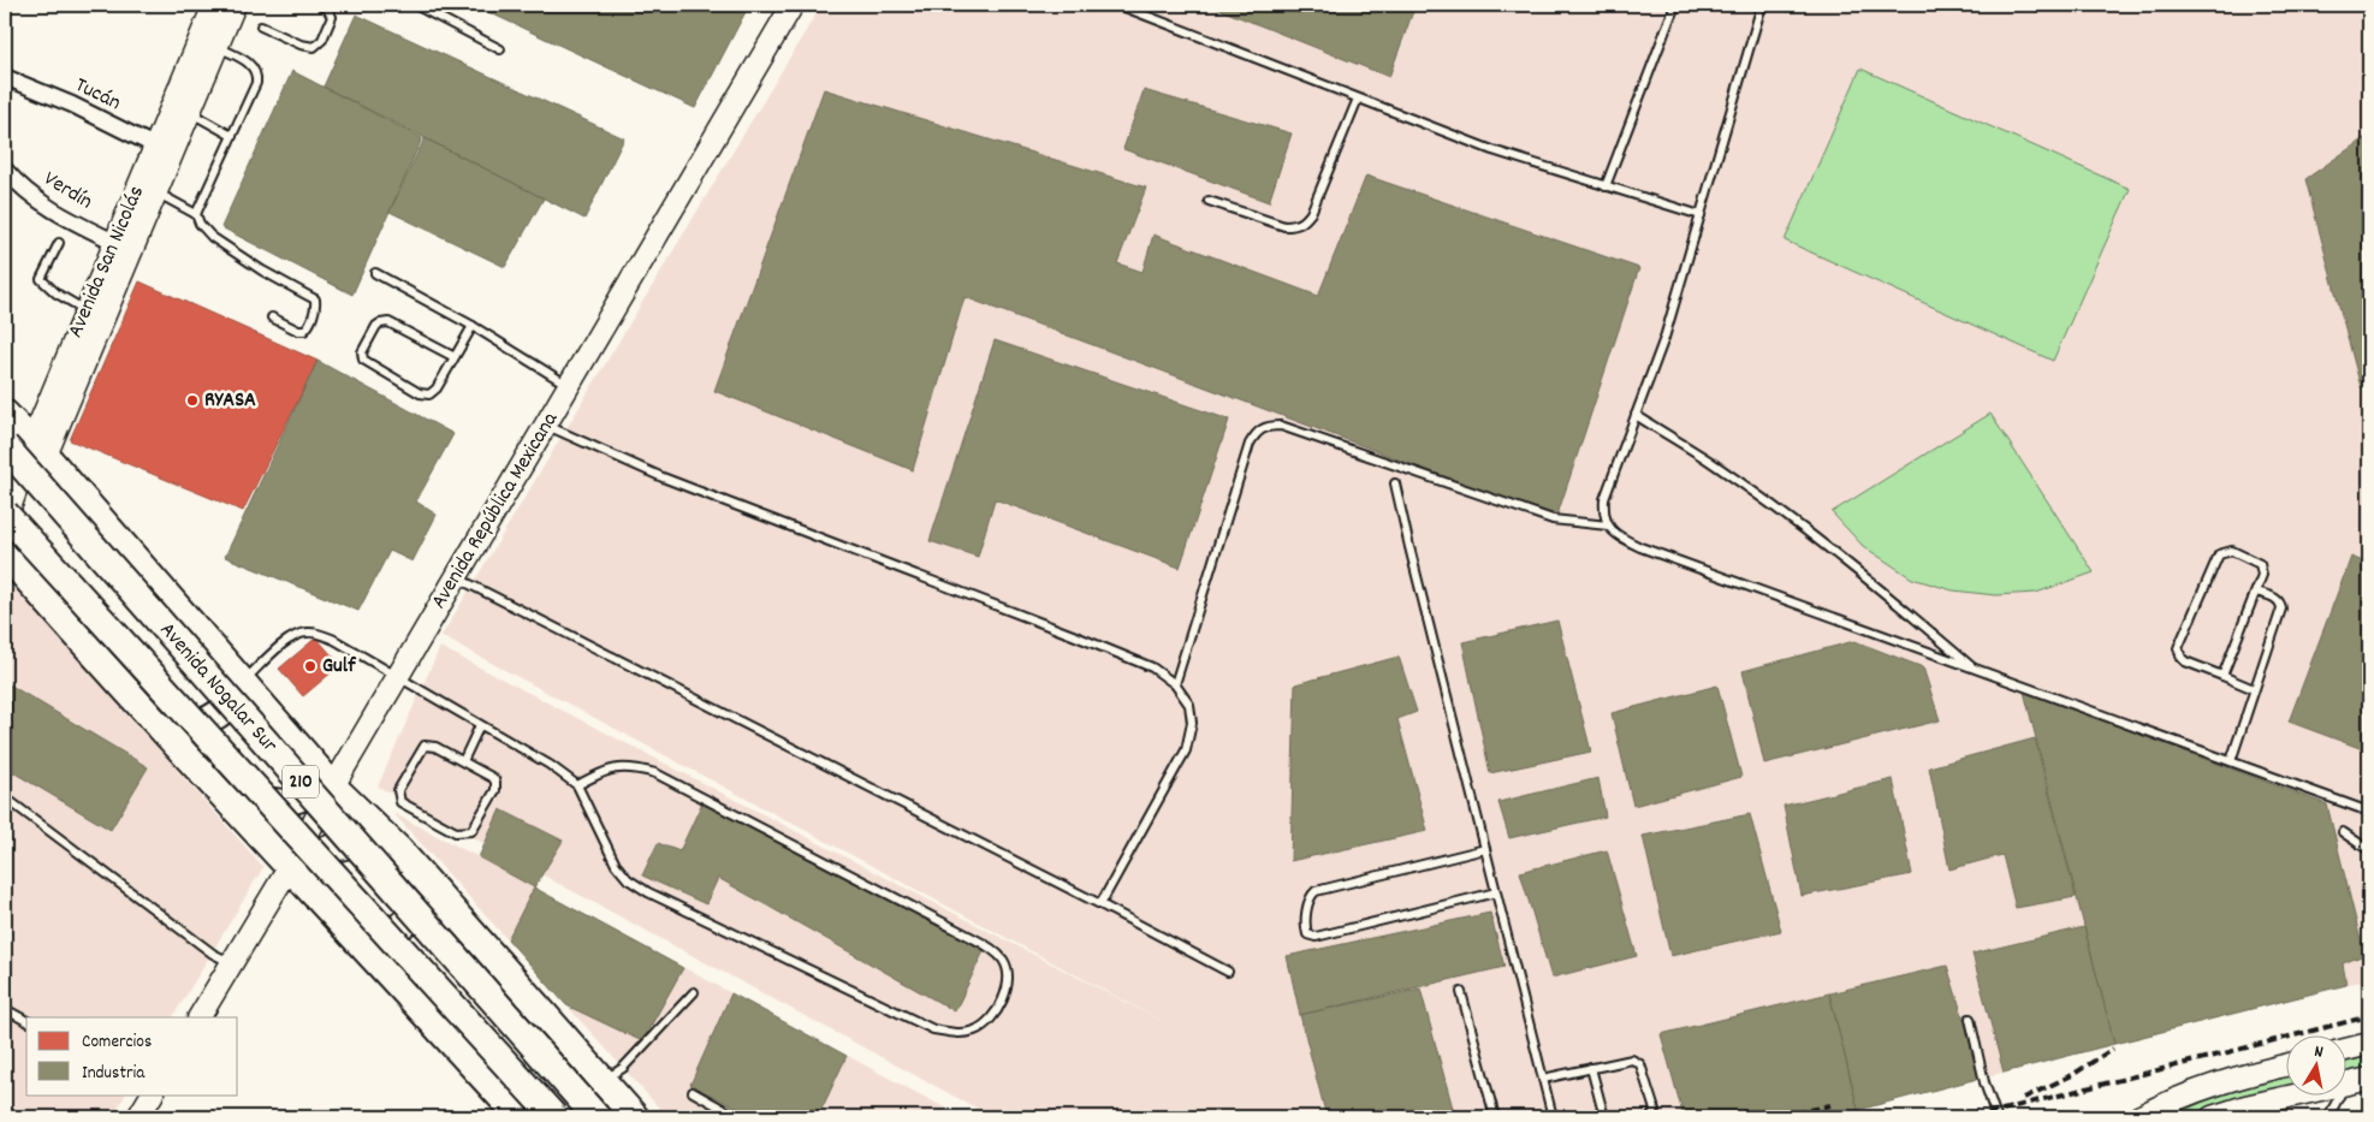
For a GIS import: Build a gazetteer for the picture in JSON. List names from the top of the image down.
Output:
{
  "streets": {
    "highway": ["Avenida Nogalar Sur", "210"],
    "street": [
      "Tucán",
      "Verdín",
      "Avenida San Nicolás",
      "Avenida República Mexicana"
    ]
  },
  "crossings": [
    ["Tucán", "Avenida San Nicolás"],
    ["Verdín", "Avenida San Nicolás"],
    ["Avenida San Nicolás", "Avenida Nogalar Sur"]
  ],
  "places": ["RYASA", "Gulf"],
  "legend": ["Comercios", "Industria"],
  "north": "top"
}
